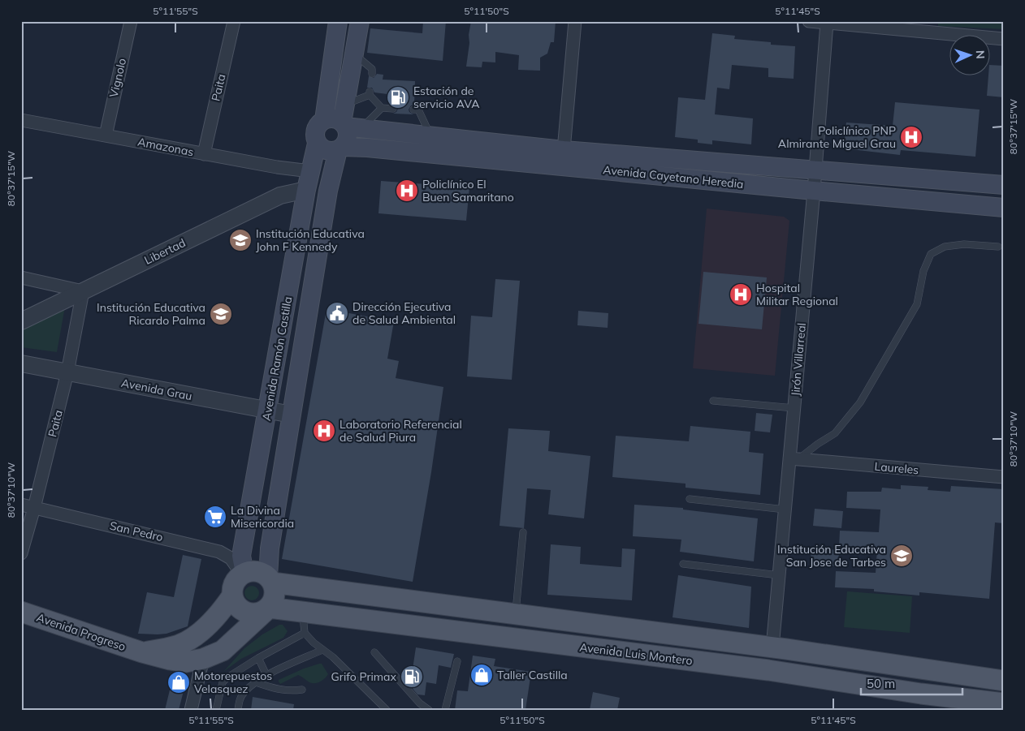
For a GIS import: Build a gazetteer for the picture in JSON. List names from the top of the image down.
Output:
{
  "streets": {
    "main road": [
      "Avenida Cayetano Heredia",
      "Avenida Ramón Castilla",
      "Avenida Progreso",
      "Avenida Luis Montero"
    ],
    "street": [
      "Vignolo",
      "Paita",
      "Amazonas",
      "Libertad",
      "Jirón Villarreal",
      "Avenida Grau",
      "Laureles",
      "San Pedro"
    ]
  },
  "crossings": [
    ["Vignolo", "Amazonas"],
    ["Paita", "Amazonas"],
    ["Paita", "Libertad"],
    ["Paita", "Avenida Grau"],
    ["Paita", "San Pedro"],
    ["Amazonas", "Avenida Ramón Castilla"],
    ["Avenida Cayetano Heredia", "Avenida Ramón Castilla"],
    ["Avenida Cayetano Heredia", "Jirón Villarreal"],
    ["Libertad", "Avenida Ramón Castilla"],
    ["Avenida Ramón Castilla", "Avenida Grau"],
    ["Avenida Ramón Castilla", "San Pedro"],
    ["Avenida Ramón Castilla", "Avenida Progreso"],
    ["Avenida Ramón Castilla", "Avenida Luis Montero"],
    ["Jirón Villarreal", "Laureles"],
    ["Jirón Villarreal", "Avenida Luis Montero"],
    ["San Pedro", "Avenida Progreso"],
    ["San Pedro", "Avenida Luis Montero"],
    ["Avenida Progreso", "Avenida Luis Montero"]
  ],
  "places": {
    "fuel station": ["Estación de servicio AVA", "Grifo Primax"],
    "hospital": [
      "Policlínico PNP Almirante Miguel Grau",
      "Policlínico El Buen Samaritano",
      "Hospital Militar Regional",
      "Laboratorio Referencial de Salud Piura"
    ],
    "school or university": ["Institución Educativa John F Kennedy", "Institución Educativa Ricardo Palma", "Institución Educativa San Jose de Tarbes"],
    "public building": ["Dirección Ejecutiva de Salud Ambiental"],
    "supermarket": ["La Divina Misericordia"],
    "shop": ["Taller Castilla", "Motorepuestos Velasquez"]
  },
  "scale_bar": "50 m",
  "north": "right",
  "coordinates": [
    "5°11'55\"S",
    "5°11'50\"S",
    "5°11'45\"S",
    "80°37'15\"W",
    "80°37'10\"W"
  ]
}
